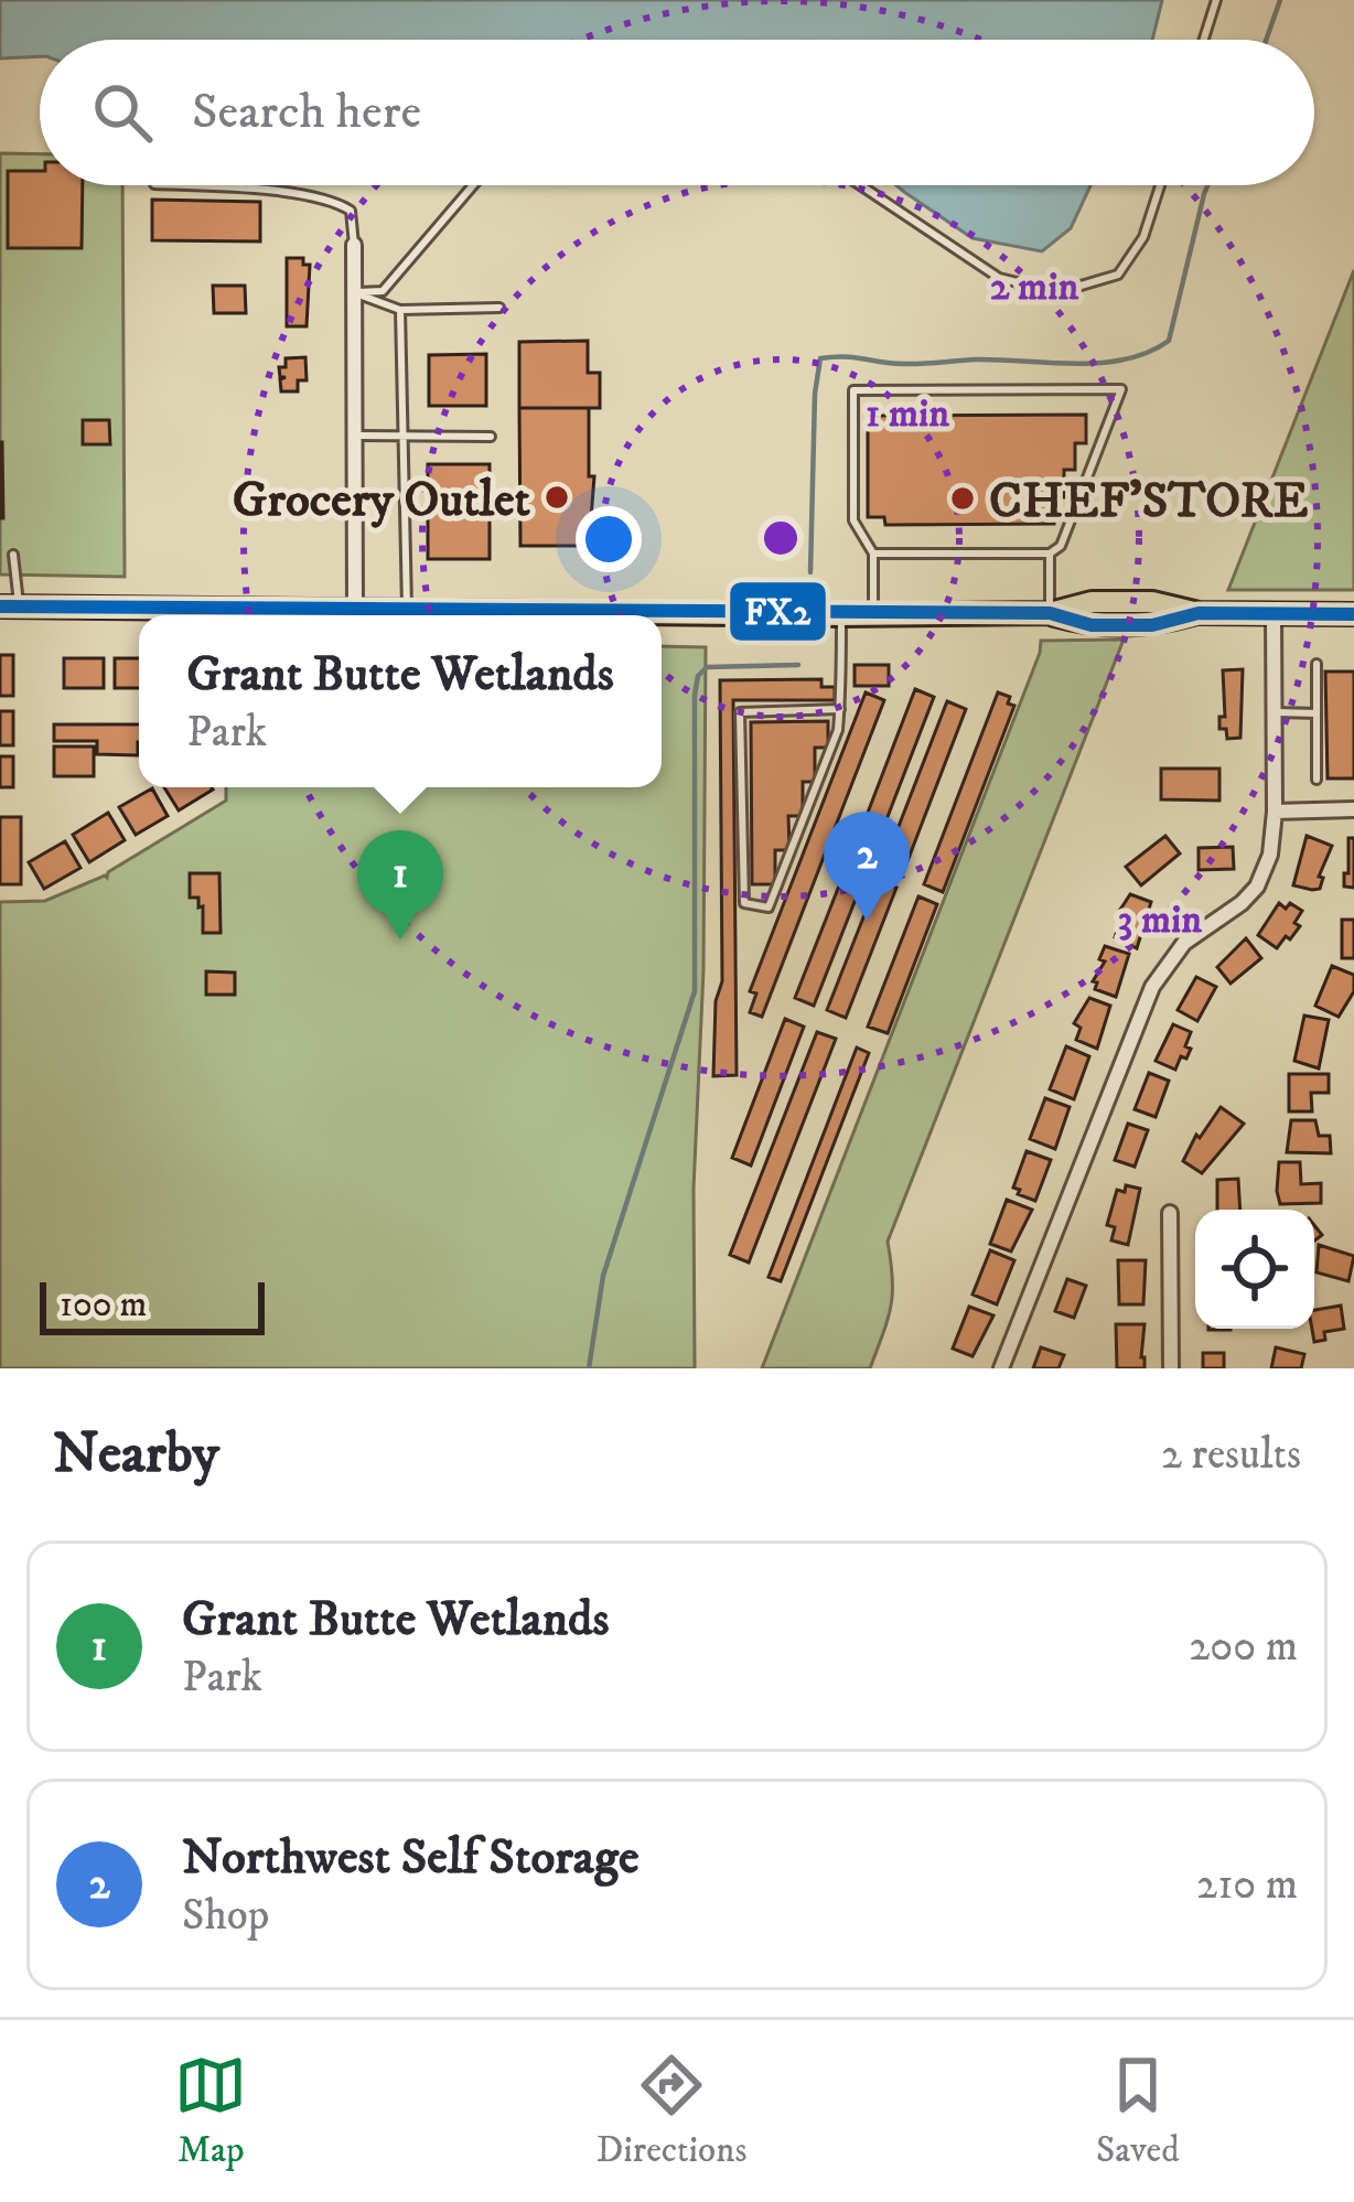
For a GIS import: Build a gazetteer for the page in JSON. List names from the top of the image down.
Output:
{
  "places": ["Grocery Outlet", "CHEF'STORE"],
  "lines": ["transit line FX2"],
  "scale_bar": "100 m",
  "page": {
    "search": "Search here",
    "popup": ["Grant Butte Wetlands", "Park"],
    "pins": ["2", "1"],
    "scale": "100 m",
    "heading": ["Nearby", "2 results"],
    "list": [
      {
        "mark": "1",
        "name": "Grant Butte Wetlands",
        "note": "Park",
        "value": "200 m"
      },
      {
        "mark": "2",
        "name": "Northwest Self Storage",
        "note": "Shop",
        "value": "210 m"
      }
    ],
    "nav": ["Map", "Directions", "Saved"]
  },
  "rings": ["2 min", "1 min", "3 min"]
}
